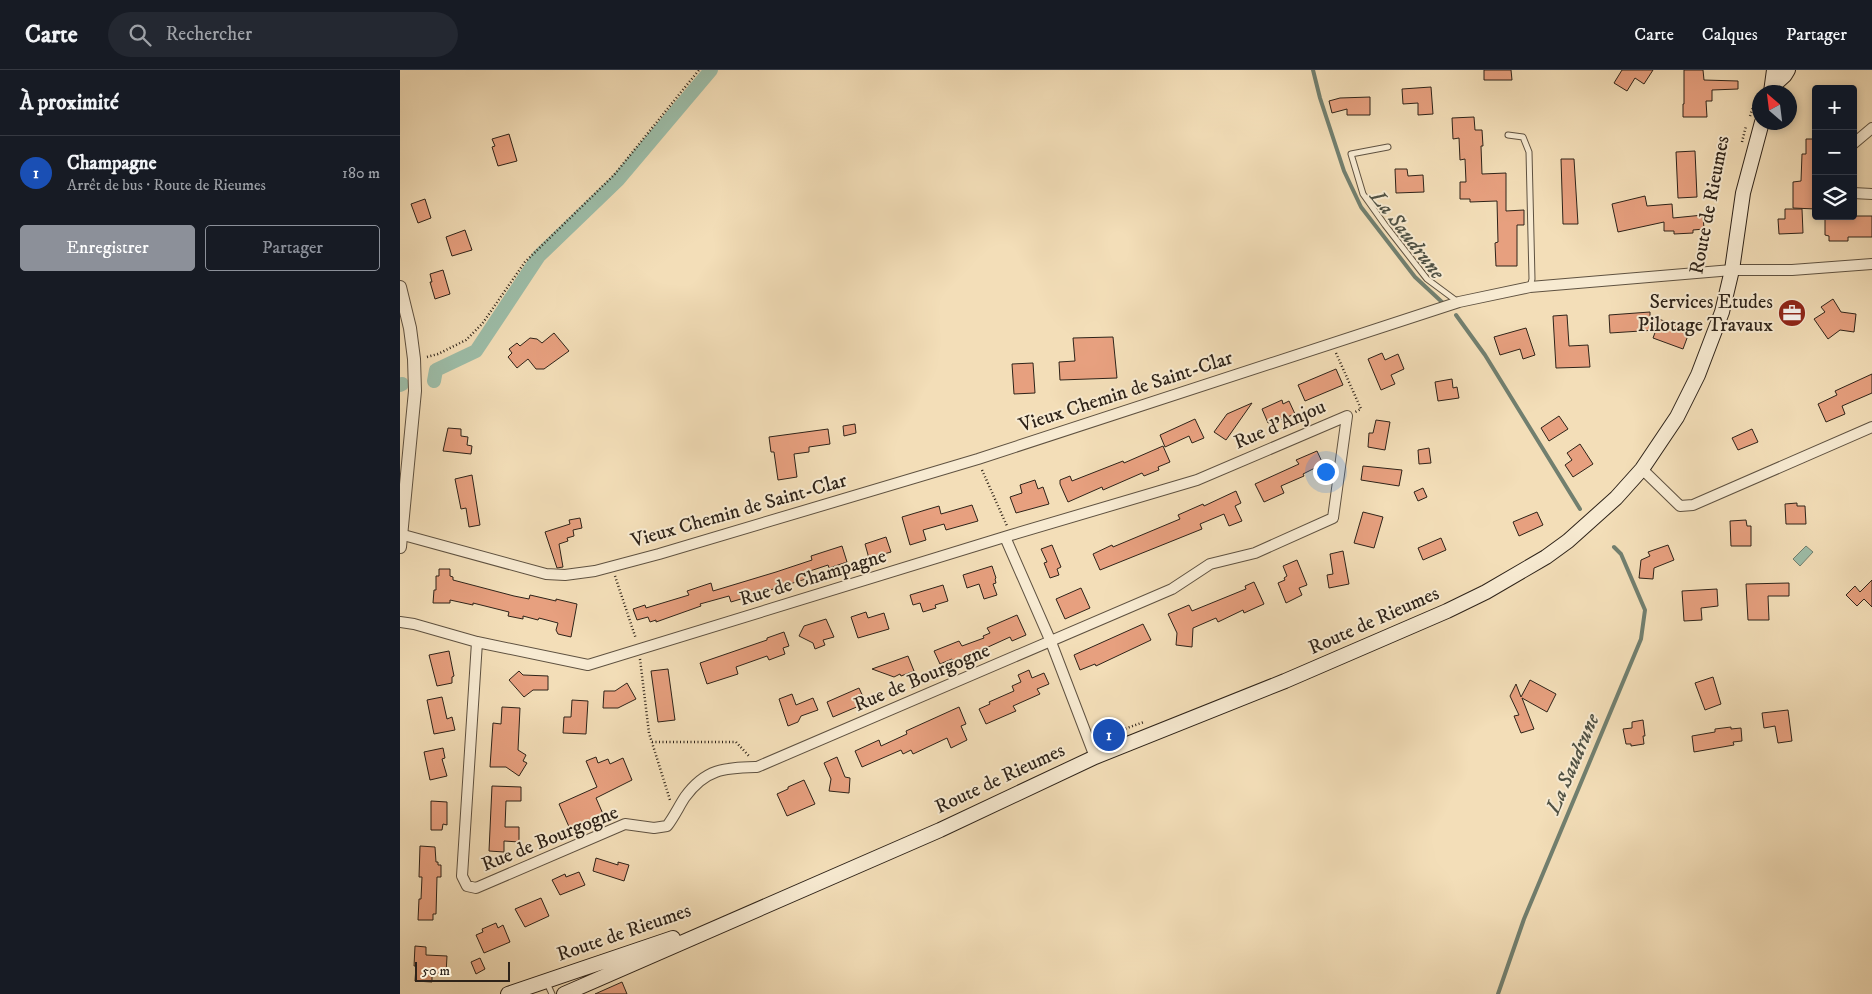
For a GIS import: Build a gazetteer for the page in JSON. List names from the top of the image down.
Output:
{
  "streets": {
    "main road": ["Route de Rieumes"],
    "street": [
      "Vieux Chemin de Saint-Clar",
      "Rue d'Anjou",
      "Rue de Champagne",
      "Rue de Bourgogne"
    ]
  },
  "crossings": [
    ["Route de Rieumes", "Vieux Chemin de Saint-Clar"],
    ["Rue d'Anjou", "Rue de Champagne"],
    ["Rue d'Anjou", "Rue de Bourgogne"],
    ["Rue de Champagne", "Rue de Bourgogne"]
  ],
  "water": ["La Saudrune"],
  "places": {
    "office": ["Services Etudes Pilotage Travaux"]
  },
  "scale_bar": "50 m",
  "north": "top left",
  "page": {
    "header": "Carte",
    "search": "Rechercher",
    "nav": ["Carte", "Calques", "Partager"],
    "heading": "À proximité",
    "map_buttons": ["+", "−"],
    "list": [
      {
        "mark": "1",
        "name": "Champagne",
        "note": "Arrêt de bus · Route de Rieumes",
        "value": "180 m"
      }
    ],
    "buttons": ["Enregistrer", "Partager"],
    "pins": "1",
    "scale": "50 m"
  }
}
